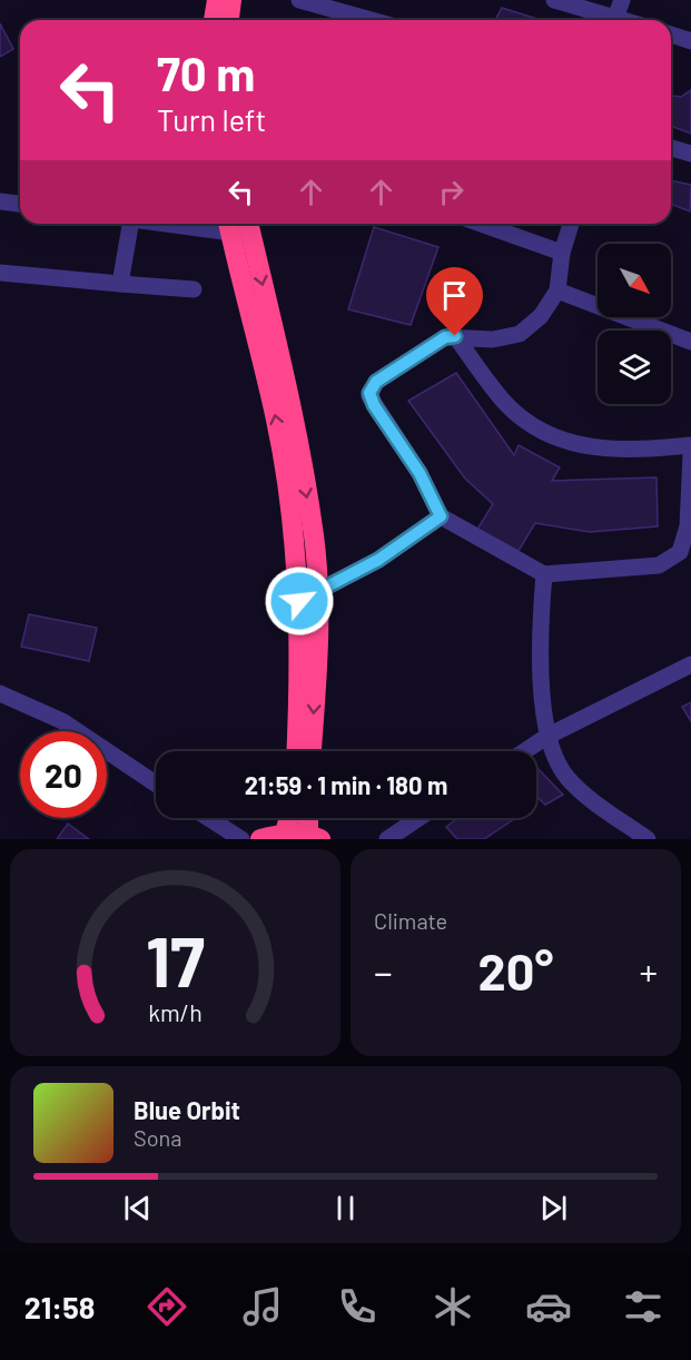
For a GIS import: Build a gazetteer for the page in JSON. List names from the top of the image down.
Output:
{
  "north": "bottom right",
  "page": {
    "turn": ["70 m", "Turn left"],
    "limit": "20",
    "trip": "21:59 · 1 min · 180 m",
    "tile": "Climate",
    "heat": ["−", "20°", "+"],
    "song": ["Blue Orbit", "Sona"],
    "tabs": "21:58",
    "gauge": ["17", "km/h"]
  }
}
